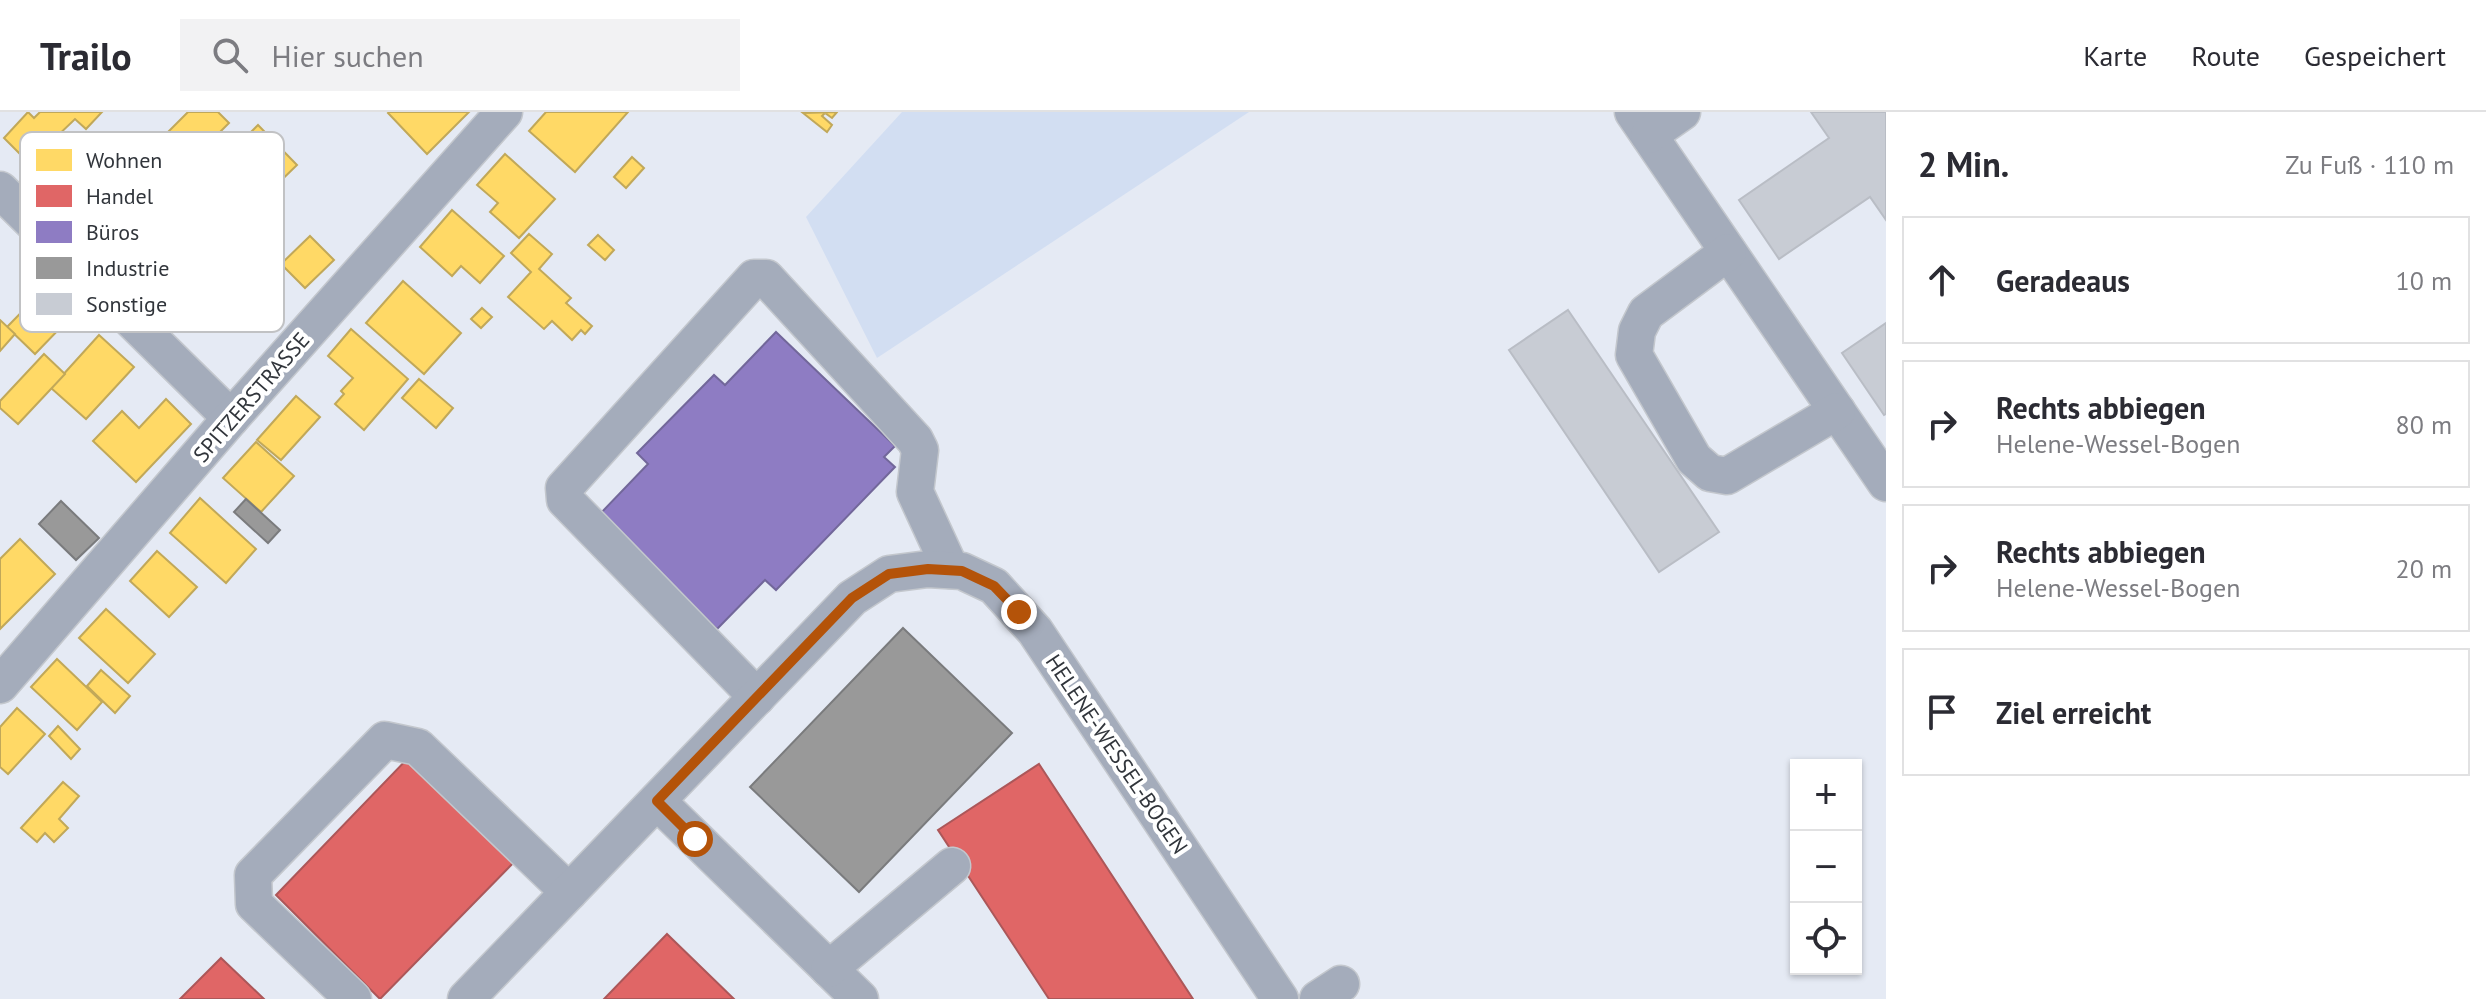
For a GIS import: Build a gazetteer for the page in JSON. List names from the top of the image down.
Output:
{
  "streets": {
    "street": ["SPITZERSTRASSE", "HELENE-WESSEL-BOGEN"]
  },
  "legend": [
    "Wohnen",
    "Handel",
    "Büros",
    "Industrie",
    "Sonstige"
  ],
  "page": {
    "header": "Trailo",
    "search": "Hier suchen",
    "nav": ["Karte", "Route", "Gespeichert"],
    "heading": ["2 Min.", "Zu Fuß · 110 m"],
    "list": [
      ["Geradeaus", "10 m"],
      ["Rechts abbiegen", "Helene-Wessel-Bogen", "80 m"],
      ["Rechts abbiegen", "Helene-Wessel-Bogen", "20 m"],
      "Ziel erreicht"
    ],
    "map_buttons": ["+", "−"]
  }
}
